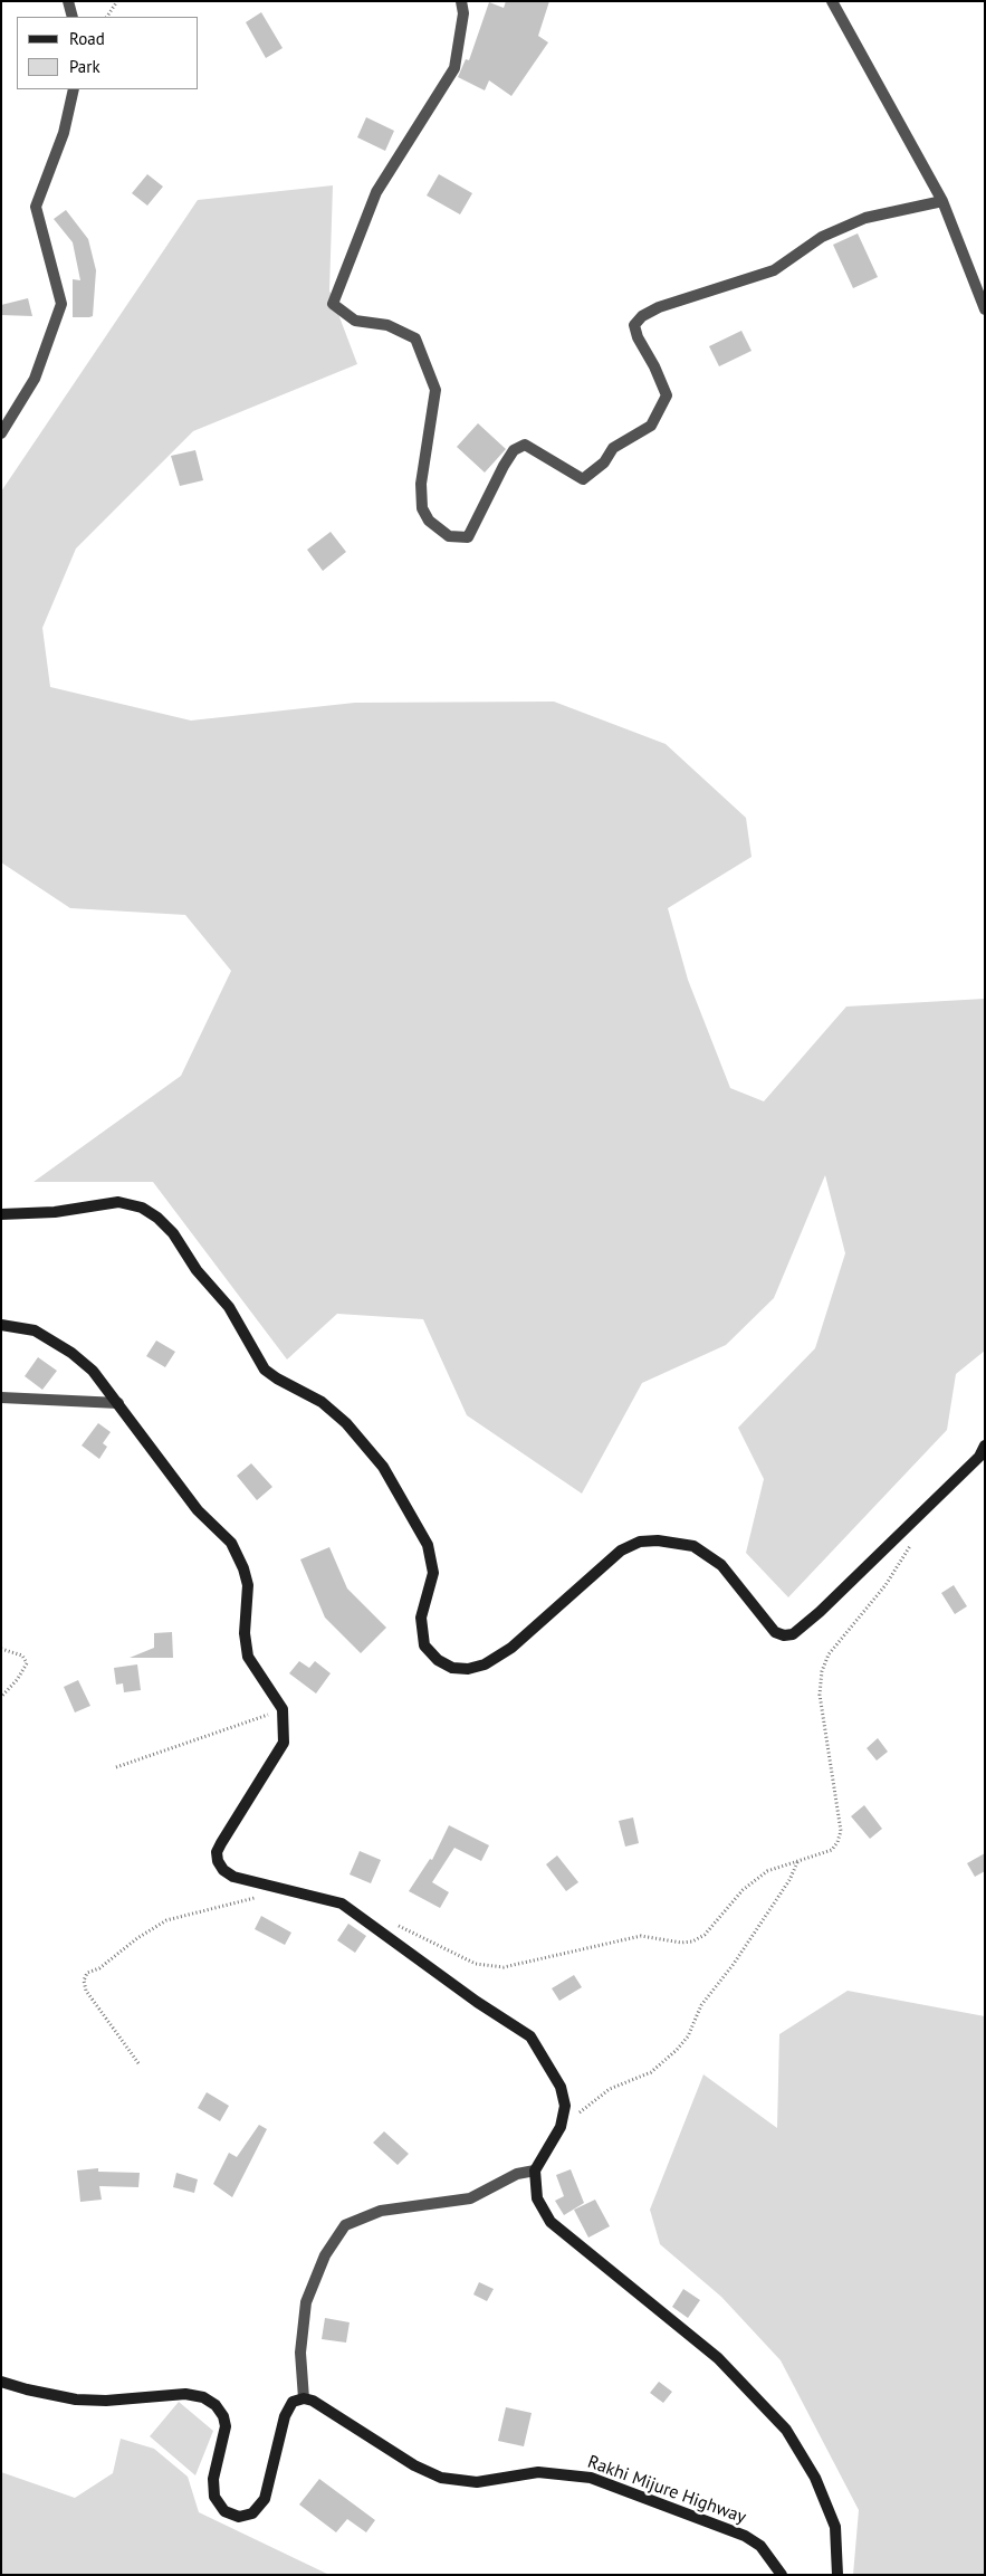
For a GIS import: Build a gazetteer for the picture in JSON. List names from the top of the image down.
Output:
{
  "streets": {
    "main road": ["Rakhi Mijure Highway"]
  },
  "legend": ["Road", "Park"]
}
